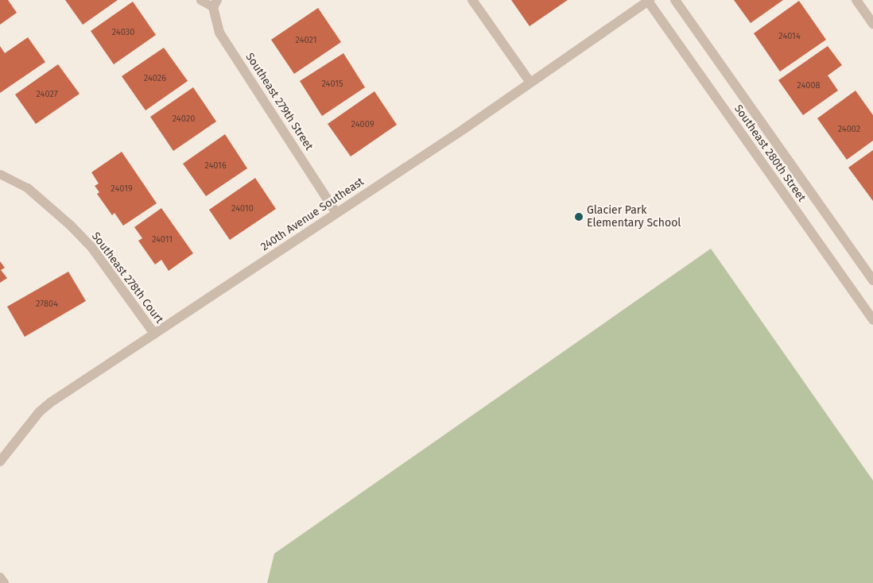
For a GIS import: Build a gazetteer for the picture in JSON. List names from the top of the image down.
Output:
{
  "streets": {
    "street": [
      "Southeast 279th Street",
      "Southeast 280th Street",
      "240th Avenue Southeast",
      "Southeast 278th Court"
    ]
  },
  "crossings": [
    ["Southeast 279th Street", "240th Avenue Southeast"],
    ["Southeast 280th Street", "240th Avenue Southeast"],
    ["240th Avenue Southeast", "Southeast 278th Court"]
  ],
  "places": ["Glacier Park Elementary School"],
  "house_numbers": [
    "24030",
    "24014",
    "24021",
    "24026",
    "24015",
    "24008",
    "24027",
    "24020",
    "24009",
    "24002",
    "24016",
    "24019",
    "24010",
    "24011",
    "27804"
  ]
}
